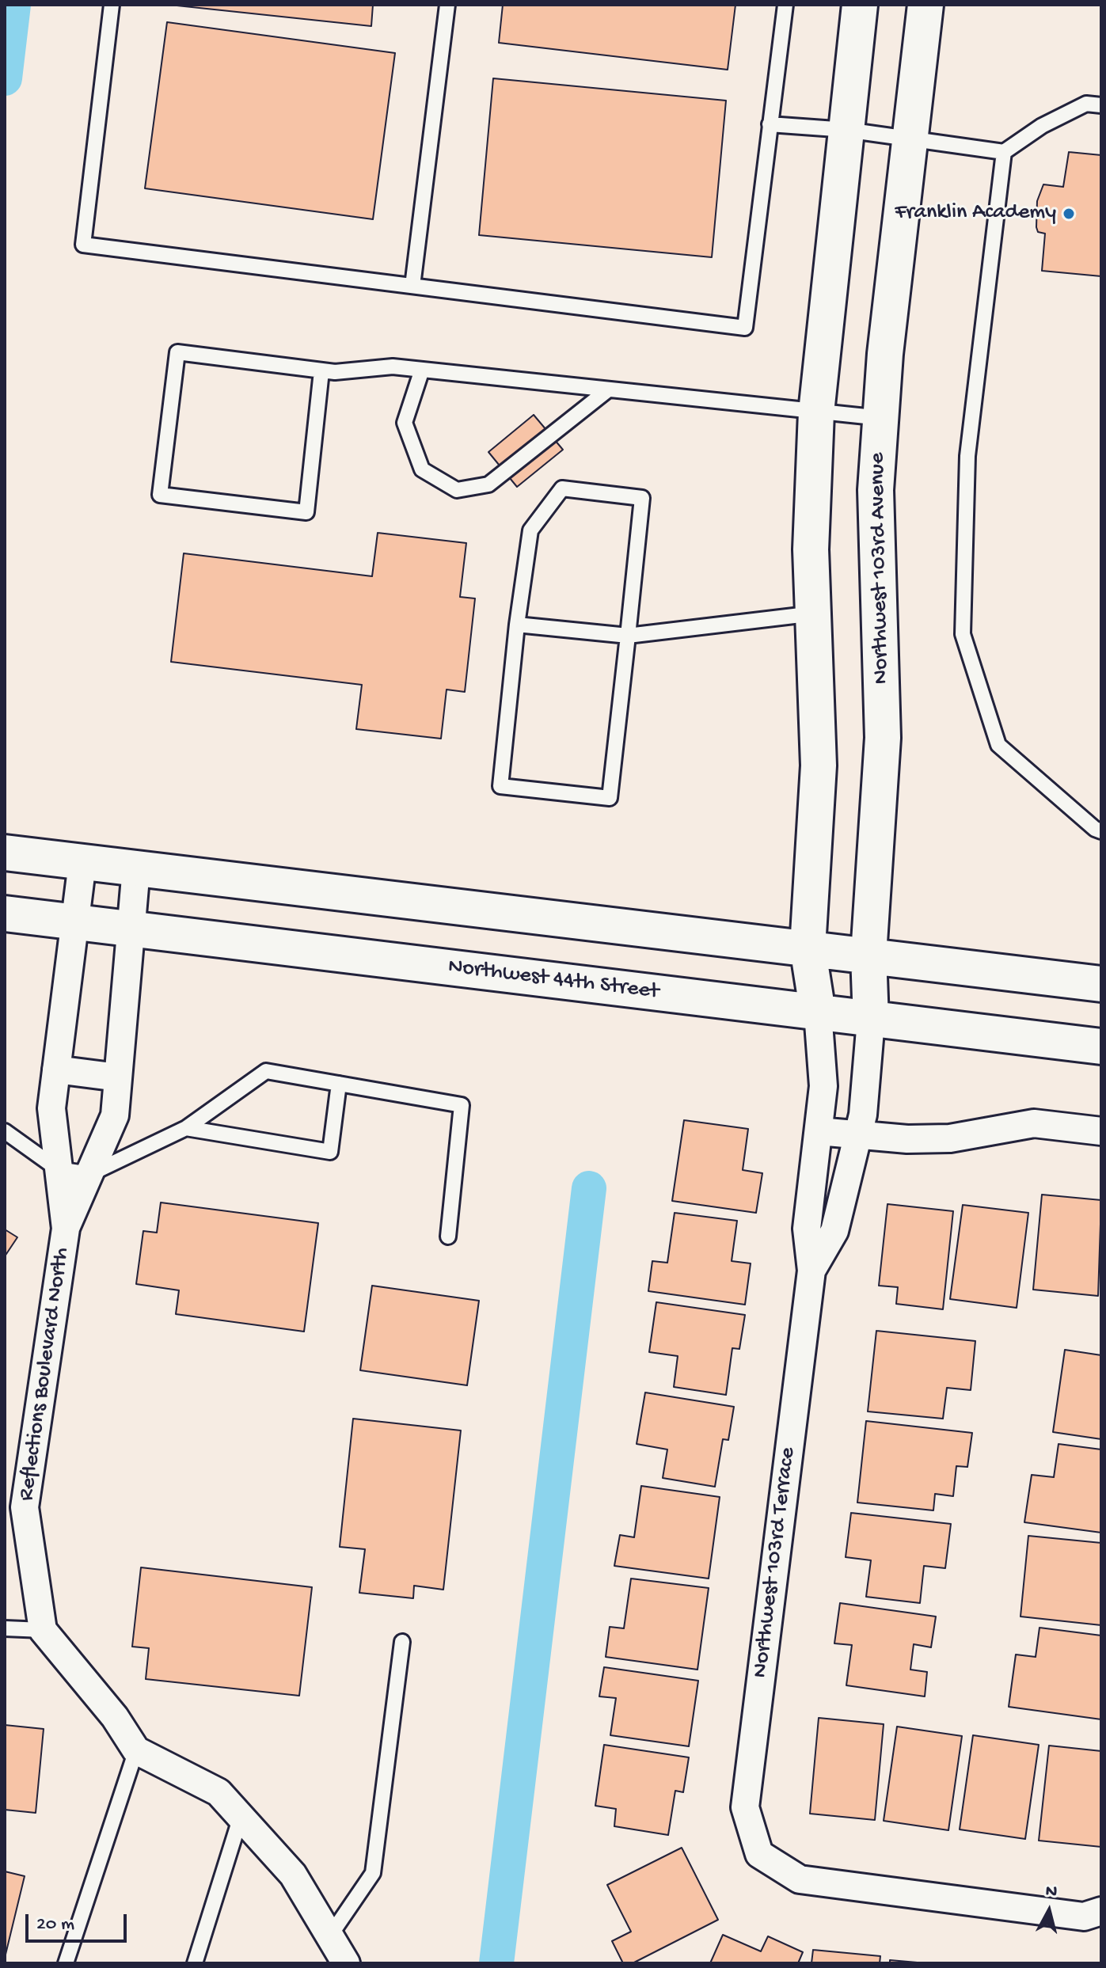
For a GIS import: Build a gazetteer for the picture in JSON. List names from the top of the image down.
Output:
{
  "streets": {
    "street": [
      "Northwest 103rd Avenue",
      "Northwest 44th Street",
      "Reflections Boulevard North",
      "Northwest 103rd Terrace"
    ]
  },
  "crossings": [
    ["Northwest 103rd Avenue", "Northwest 44th Street"],
    ["Northwest 103rd Avenue", "Northwest 103rd Terrace"],
    ["Northwest 44th Street", "Reflections Boulevard North"],
    ["Northwest 44th Street", "Northwest 103rd Terrace"]
  ],
  "places": ["Franklin Academy"],
  "scale_bar": "20 m",
  "north": "top"
}
